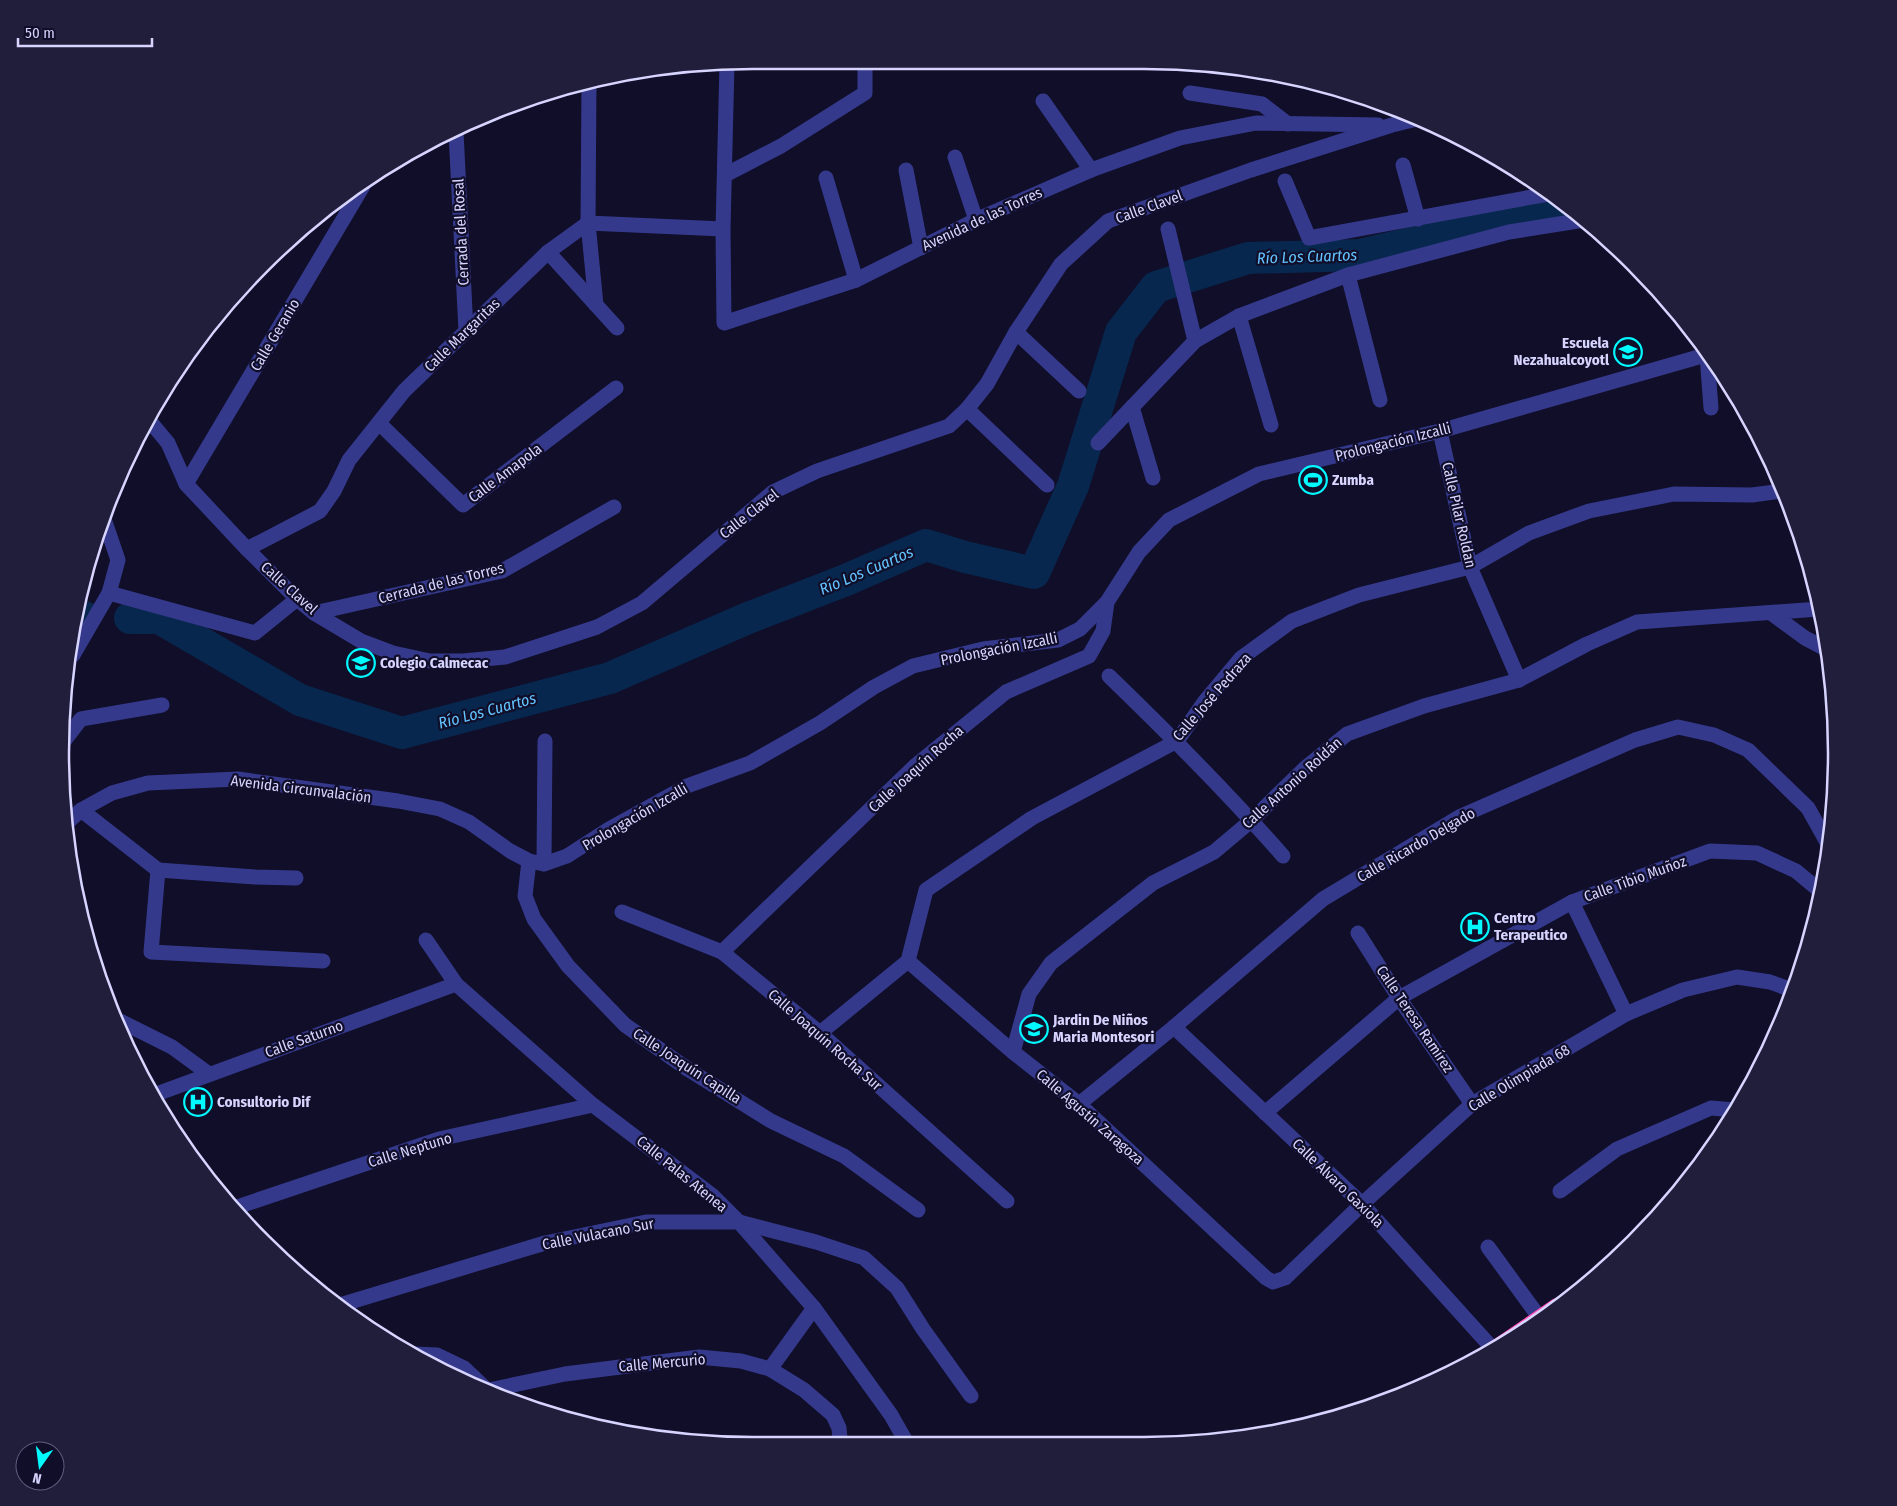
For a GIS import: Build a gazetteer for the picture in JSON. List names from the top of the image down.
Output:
{
  "streets": {
    "street": [
      "Calle Clavel",
      "Avenida de las Torres",
      "Cerrada del Rosal",
      "Calle Geranio",
      "Calle Margaritas",
      "Prolongación Izcalli",
      "Calle Amapola",
      "Calle Pilar Roldan",
      "Cerrada de las Torres",
      "Calle José Pedraza",
      "Calle Joaquín Rocha",
      "Calle Antonio Roldán",
      "Avenida Circunvalación",
      "Calle Ricardo Delgado",
      "Calle Tibio Muñoz",
      "Calle Teresa Ramírez",
      "Calle Saturno",
      "Calle Joaquín Rocha Sur",
      "Calle Joaquín Capilla",
      "Calle Olimpiada 68",
      "Calle Agustín Zaragoza",
      "Calle Neptuno",
      "Calle Palas Atenea",
      "Calle Álvaro Gaxiola",
      "Calle Vulacano Sur",
      "Calle Mercurio"
    ]
  },
  "crossings": [
    ["Calle Clavel", "Avenida de las Torres"],
    ["Calle Clavel", "Calle Geranio"],
    ["Calle Clavel", "Calle Margaritas"],
    ["Calle Clavel", "Cerrada de las Torres"],
    ["Cerrada del Rosal", "Calle Margaritas"],
    ["Calle Margaritas", "Calle Amapola"],
    ["Prolongación Izcalli", "Calle Pilar Roldan"],
    ["Prolongación Izcalli", "Calle Joaquín Rocha"],
    ["Calle Pilar Roldan", "Calle José Pedraza"],
    ["Calle Pilar Roldan", "Calle Antonio Roldán"],
    ["Calle José Pedraza", "Calle Agustín Zaragoza"],
    ["Calle Joaquín Rocha", "Calle Joaquín Rocha Sur"],
    ["Calle Antonio Roldán", "Calle Agustín Zaragoza"],
    ["Avenida Circunvalación", "Calle Joaquín Capilla"],
    ["Calle Ricardo Delgado", "Calle Agustín Zaragoza"],
    ["Calle Ricardo Delgado", "Calle Álvaro Gaxiola"],
    ["Calle Tibio Muñoz", "Calle Teresa Ramírez"],
    ["Calle Tibio Muñoz", "Calle Álvaro Gaxiola"],
    ["Calle Teresa Ramírez", "Calle Olimpiada 68"],
    ["Calle Saturno", "Calle Palas Atenea"],
    ["Calle Olimpiada 68", "Calle Agustín Zaragoza"],
    ["Calle Olimpiada 68", "Calle Álvaro Gaxiola"],
    ["Calle Neptuno", "Calle Palas Atenea"],
    ["Calle Palas Atenea", "Calle Vulacano Sur"]
  ],
  "water": ["Río Los Cuartos"],
  "places": {
    "school or university": ["Escuela Nezahualcoyotl", "Colegio Calmecac", "Jardin De Niños Maria Montesori"],
    "sports": ["Zumba"],
    "hospital": ["Centro Terapeutico", "Consultorio Dif"]
  },
  "scale_bar": "50 m",
  "north": "bottom"
}
